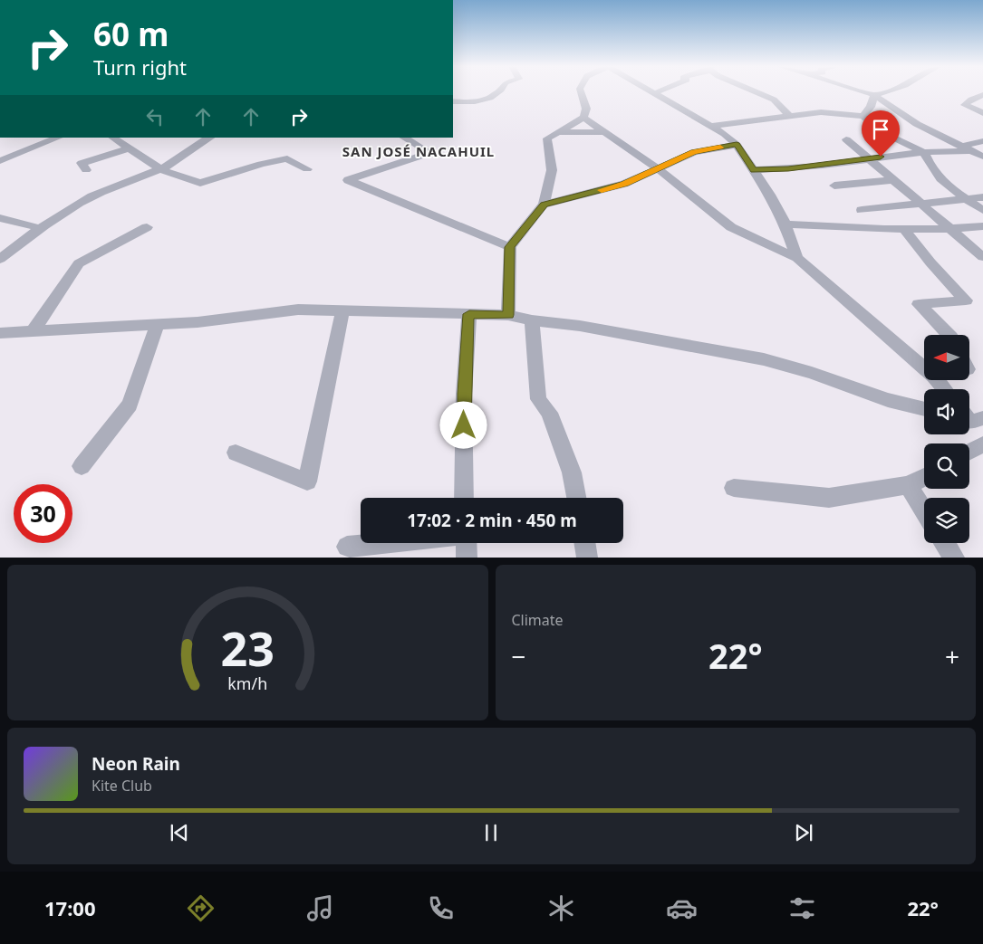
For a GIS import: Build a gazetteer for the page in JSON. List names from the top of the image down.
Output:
{
  "districts": ["SAN JOSÉ NACAHUIL"],
  "north": "left",
  "page": {
    "turn": ["60 m", "Turn right"],
    "limit": "30",
    "trip": "17:02 · 2 min · 450 m",
    "tile": "Climate",
    "heat": ["−", "22°", "+"],
    "song": ["Neon Rain", "Kite Club"],
    "tabs": ["17:00", "22°"],
    "gauge": ["23", "km/h"]
  }
}
